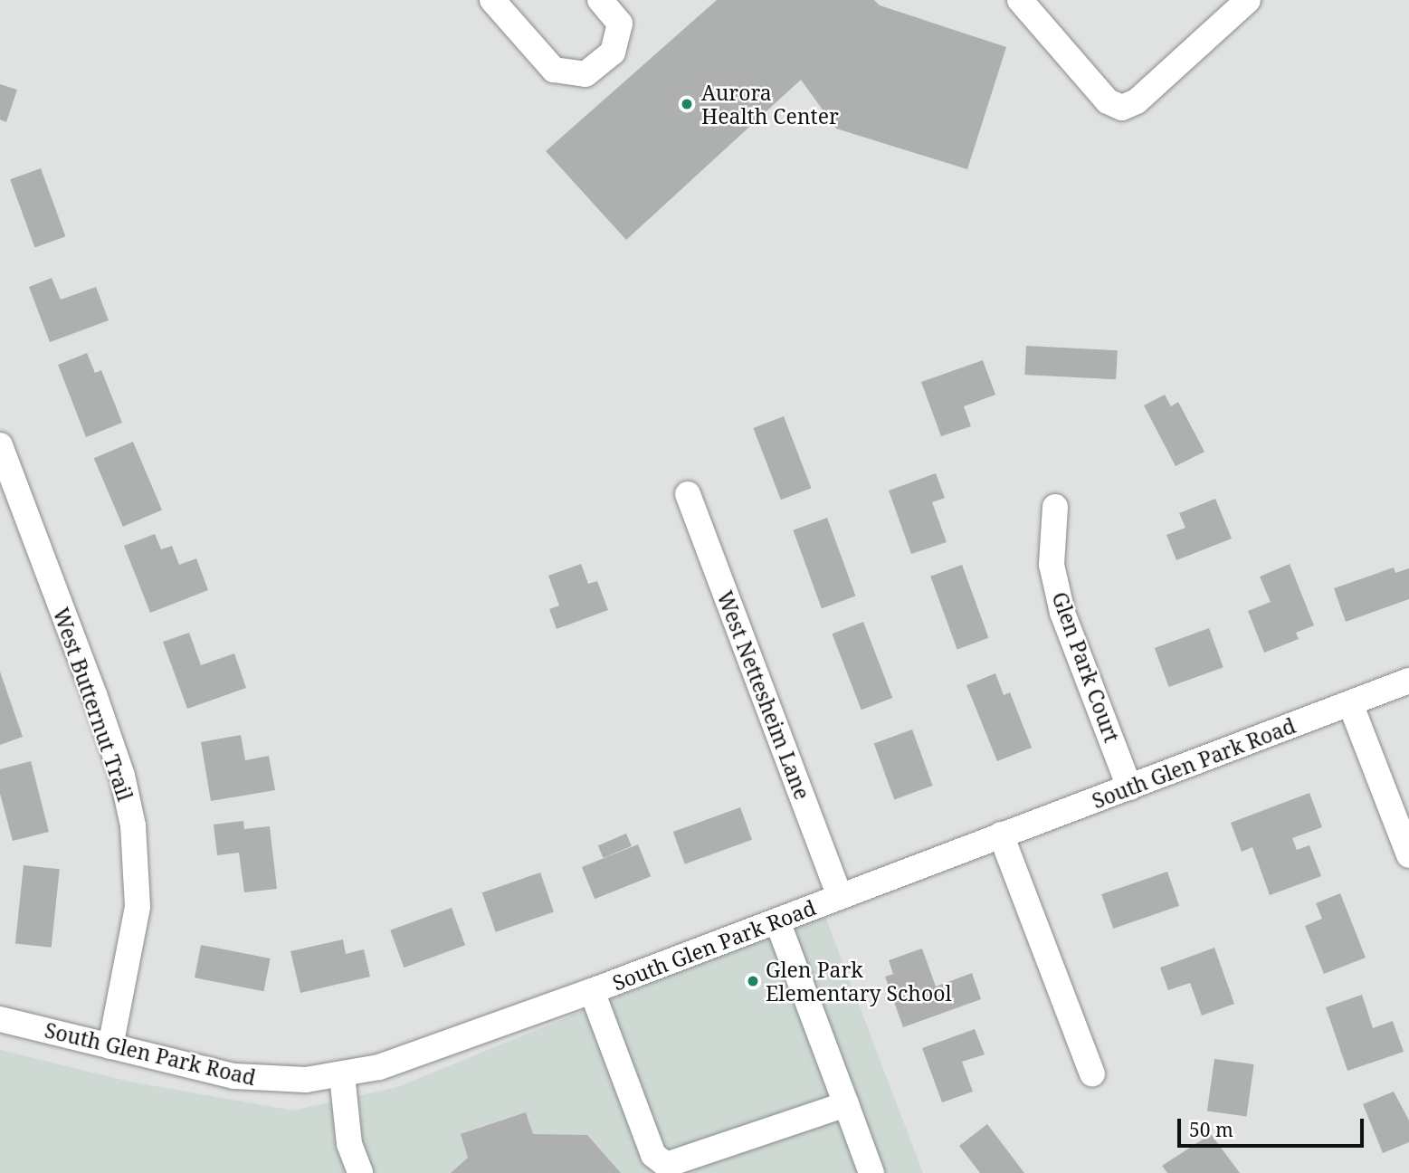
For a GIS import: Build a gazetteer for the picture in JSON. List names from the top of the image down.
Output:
{
  "streets": {
    "street": [
      "Glen Park Court",
      "West Nettesheim Lane",
      "West Butternut Trail",
      "South Glen Park Road"
    ]
  },
  "crossings": [
    ["Glen Park Court", "South Glen Park Road"],
    ["West Nettesheim Lane", "South Glen Park Road"],
    ["West Butternut Trail", "South Glen Park Road"]
  ],
  "places": ["Aurora Health Center", "Glen Park Elementary School"],
  "scale_bar": "50 m"
}
